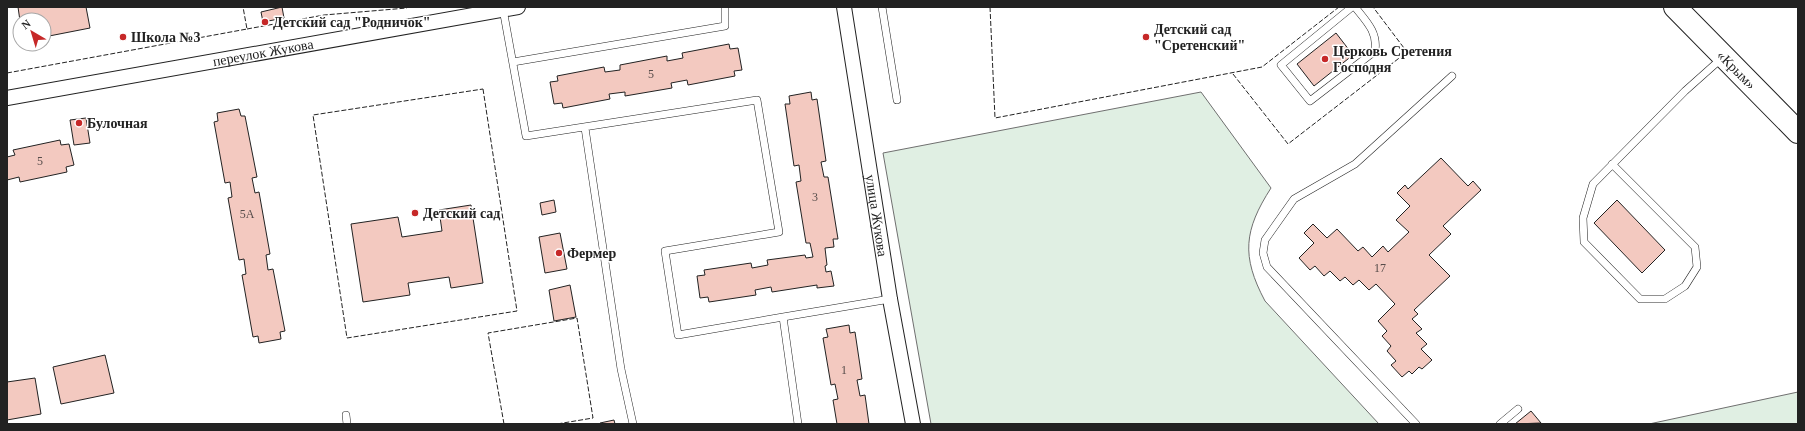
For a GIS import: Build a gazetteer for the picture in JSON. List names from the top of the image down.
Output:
{
  "streets": {
    "highway": ["«Крым»"],
    "street": ["переулок Жукова", "улица Жукова"]
  },
  "places": [
    "Детский сад \"Родничок\"",
    "Школа №3",
    "Детский сад \"Сретенский\"",
    "Церковь Сретения Господня",
    "Булочная",
    "Детский сад",
    "Фермер"
  ],
  "house_numbers": [
    "5",
    "5",
    "3",
    "5А",
    "17",
    "1"
  ],
  "north": "top left"
}
